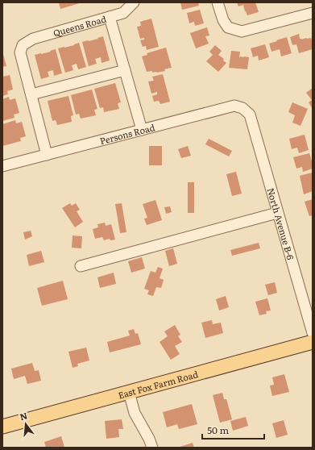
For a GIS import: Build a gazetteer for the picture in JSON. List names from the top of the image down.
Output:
{
  "streets": {
    "main road": ["East Fox Farm Road"],
    "street": ["Queens Road", "Persons Road", "North Avenue B-6"]
  },
  "crossings": [
    ["Persons Road", "North Avenue B-6"]
  ],
  "scale_bar": "50 m",
  "north": "top"
}
